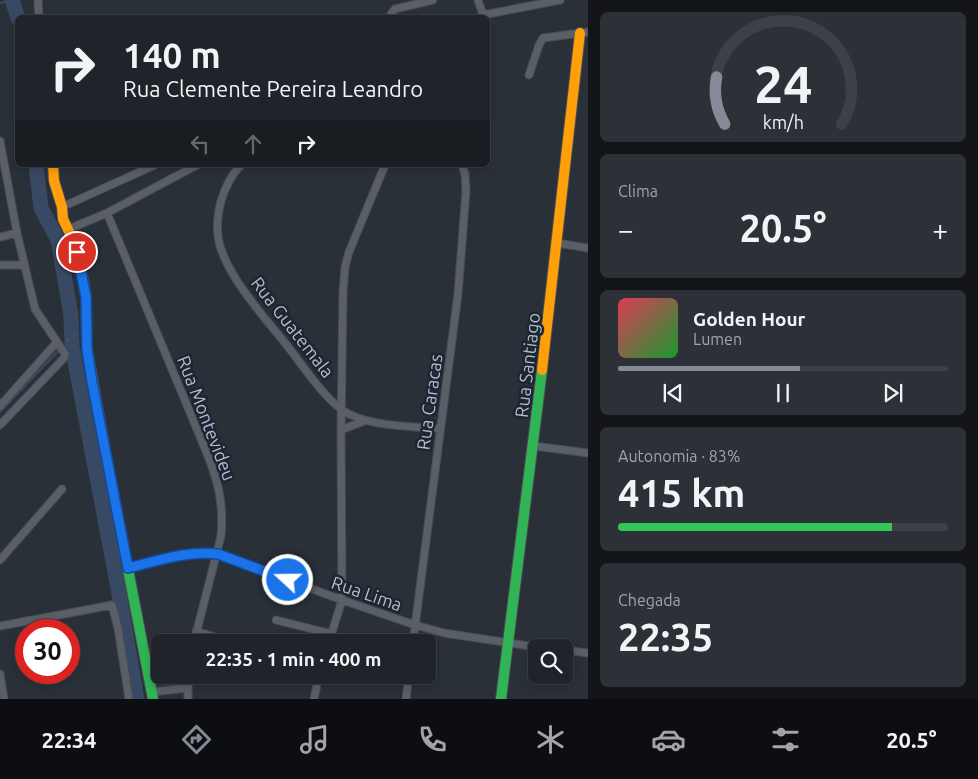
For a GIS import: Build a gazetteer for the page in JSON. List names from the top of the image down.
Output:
{
  "streets": {
    "street": [
      "Rua Guatemala",
      "Rua Santiago",
      "Rua Caracas",
      "Rua Montevideu",
      "Rua Lima"
    ]
  },
  "crossings": [
    ["Rua Guatemala", "Rua Caracas"],
    ["Rua Santiago", "Rua Lima"],
    ["Rua Caracas", "Rua Lima"],
    ["Rua Montevideu", "Rua Lima"]
  ],
  "page": {
    "turn": ["140 m", "Rua Clemente Pereira Leandro"],
    "tile": [
      "Clima",
      ["Autonomia · 83%", "415 km"],
      ["Chegada", "22:35"]
    ],
    "heat": ["−", "20.5°", "+"],
    "song": ["Golden Hour", "Lumen"],
    "limit": "30",
    "trip": "22:35 · 1 min · 400 m",
    "tabs": ["22:34", "20.5°"],
    "gauge": ["24", "km/h"]
  }
}
